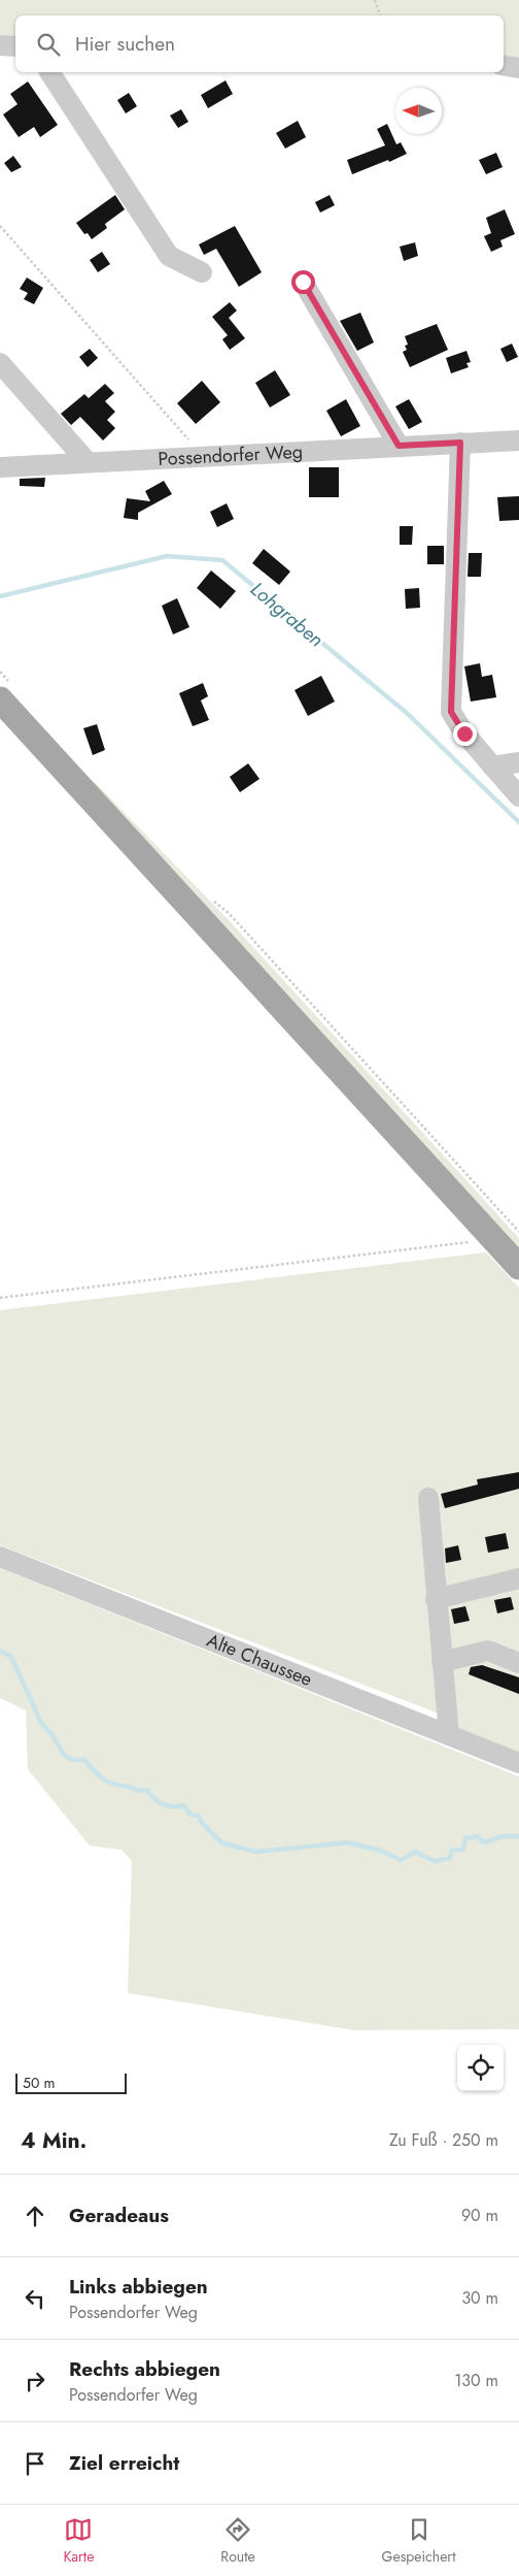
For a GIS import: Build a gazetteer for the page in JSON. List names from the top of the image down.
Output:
{
  "streets": {
    "street": ["Possendorfer Weg", "Alte Chaussee"]
  },
  "water": ["Lohgraben"],
  "scale_bar": "50 m",
  "north": "left",
  "page": {
    "search": "Hier suchen",
    "scale": "50 m",
    "heading": ["4 Min.", "Zu Fuß · 250 m"],
    "list": [
      ["Geradeaus", "90 m"],
      ["Links abbiegen", "Possendorfer Weg", "30 m"],
      ["Rechts abbiegen", "Possendorfer Weg", "130 m"],
      "Ziel erreicht"
    ],
    "nav": ["Karte", "Route", "Gespeichert"]
  }
}
